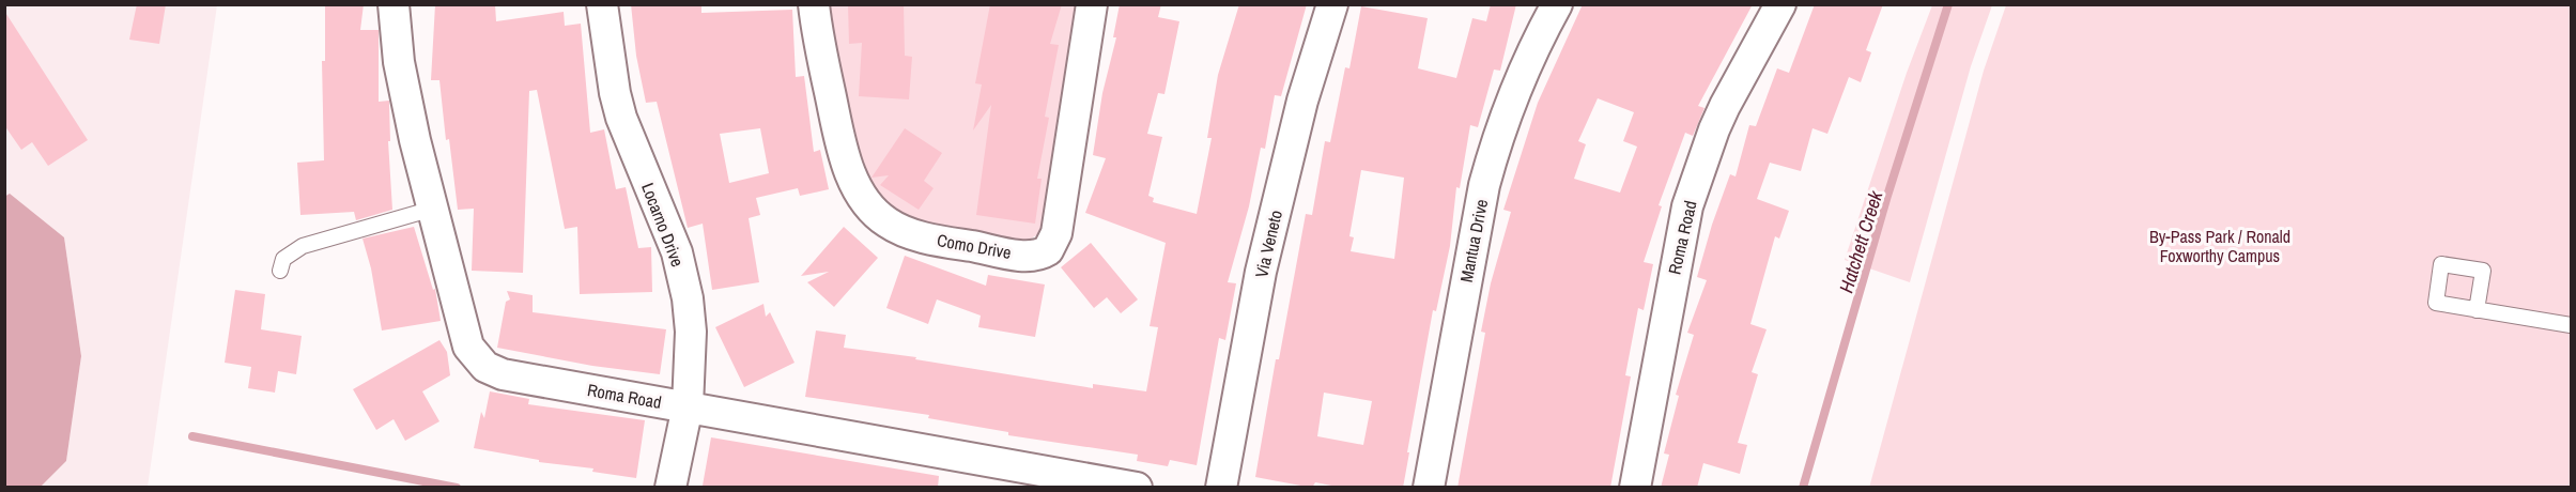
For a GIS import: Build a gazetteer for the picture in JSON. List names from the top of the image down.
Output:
{
  "streets": {
    "street": [
      "Locarno Drive",
      "Roma Road",
      "Mantua Drive",
      "Via Veneto",
      "Como Drive"
    ]
  },
  "crossings": [
    ["Locarno Drive", "Roma Road"]
  ],
  "water": ["Hatchett Creek"],
  "parks": ["By-Pass Park / Ronald Foxworthy Campus"]
}
